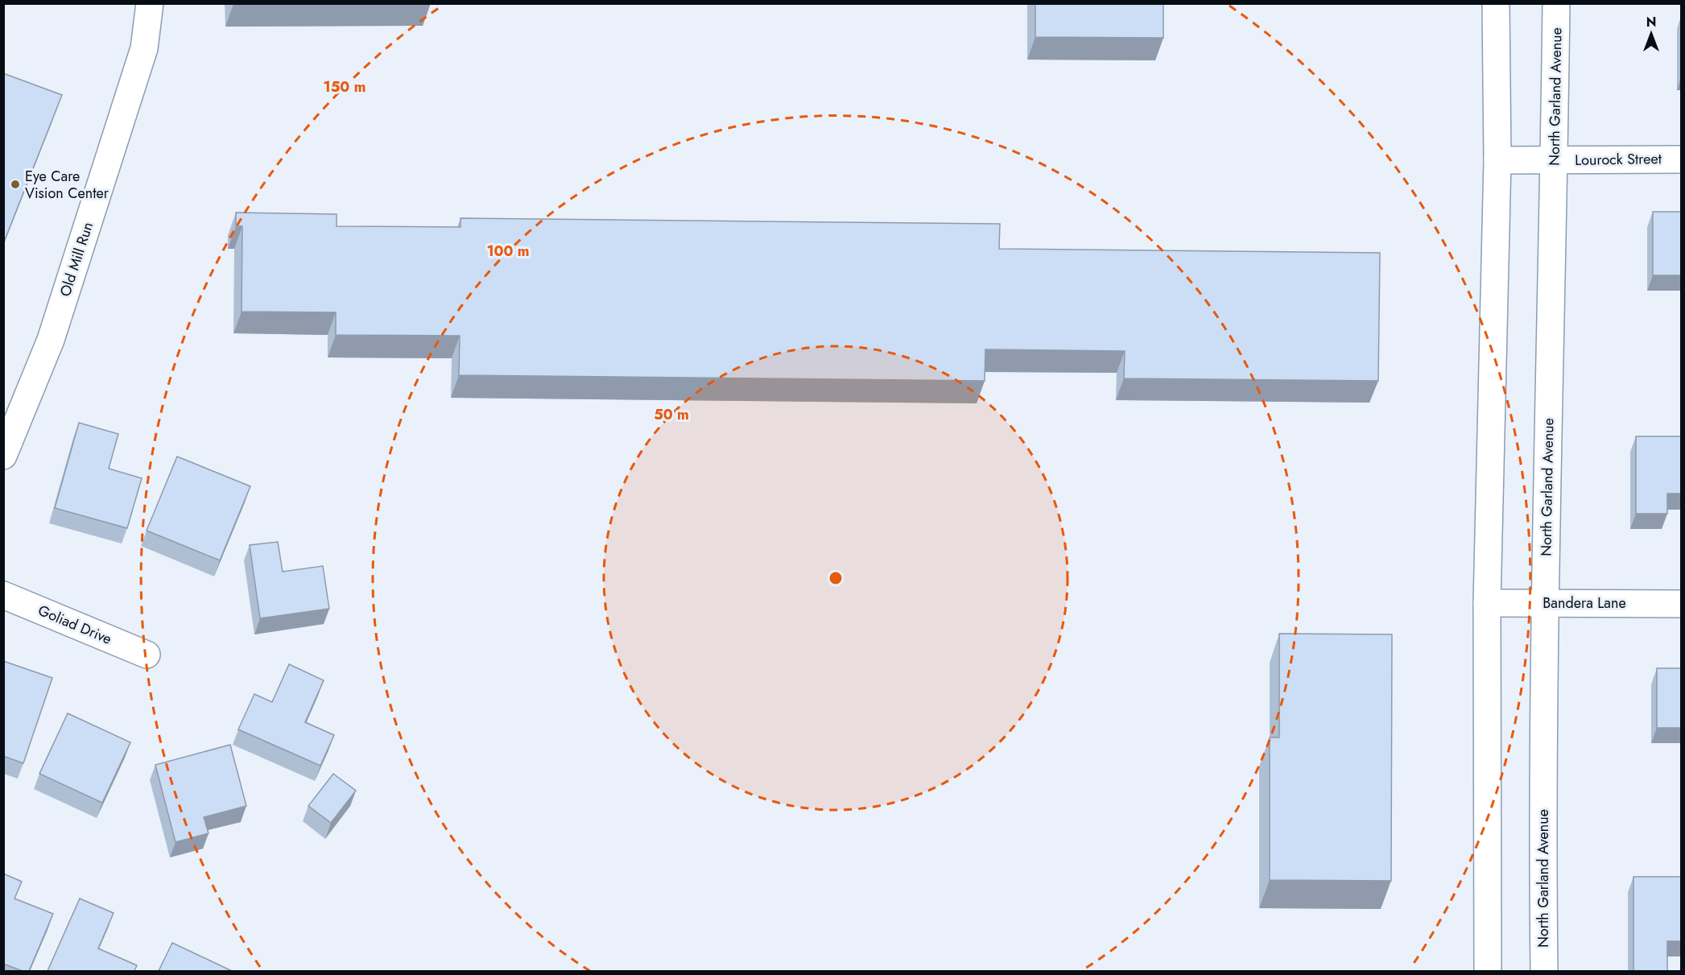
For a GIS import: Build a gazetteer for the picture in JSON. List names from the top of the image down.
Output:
{
  "streets": {
    "main road": [
      "North Garland Avenue",
      "Lourock Street",
      "Old Mill Run",
      "Bandera Lane",
      "Goliad Drive"
    ]
  },
  "crossings": [
    ["North Garland Avenue", "Lourock Street"],
    ["North Garland Avenue", "Bandera Lane"]
  ],
  "places": ["Eye Care Vision Center"],
  "north": "top",
  "rings": ["150 m", "100 m", "50 m"]
}
